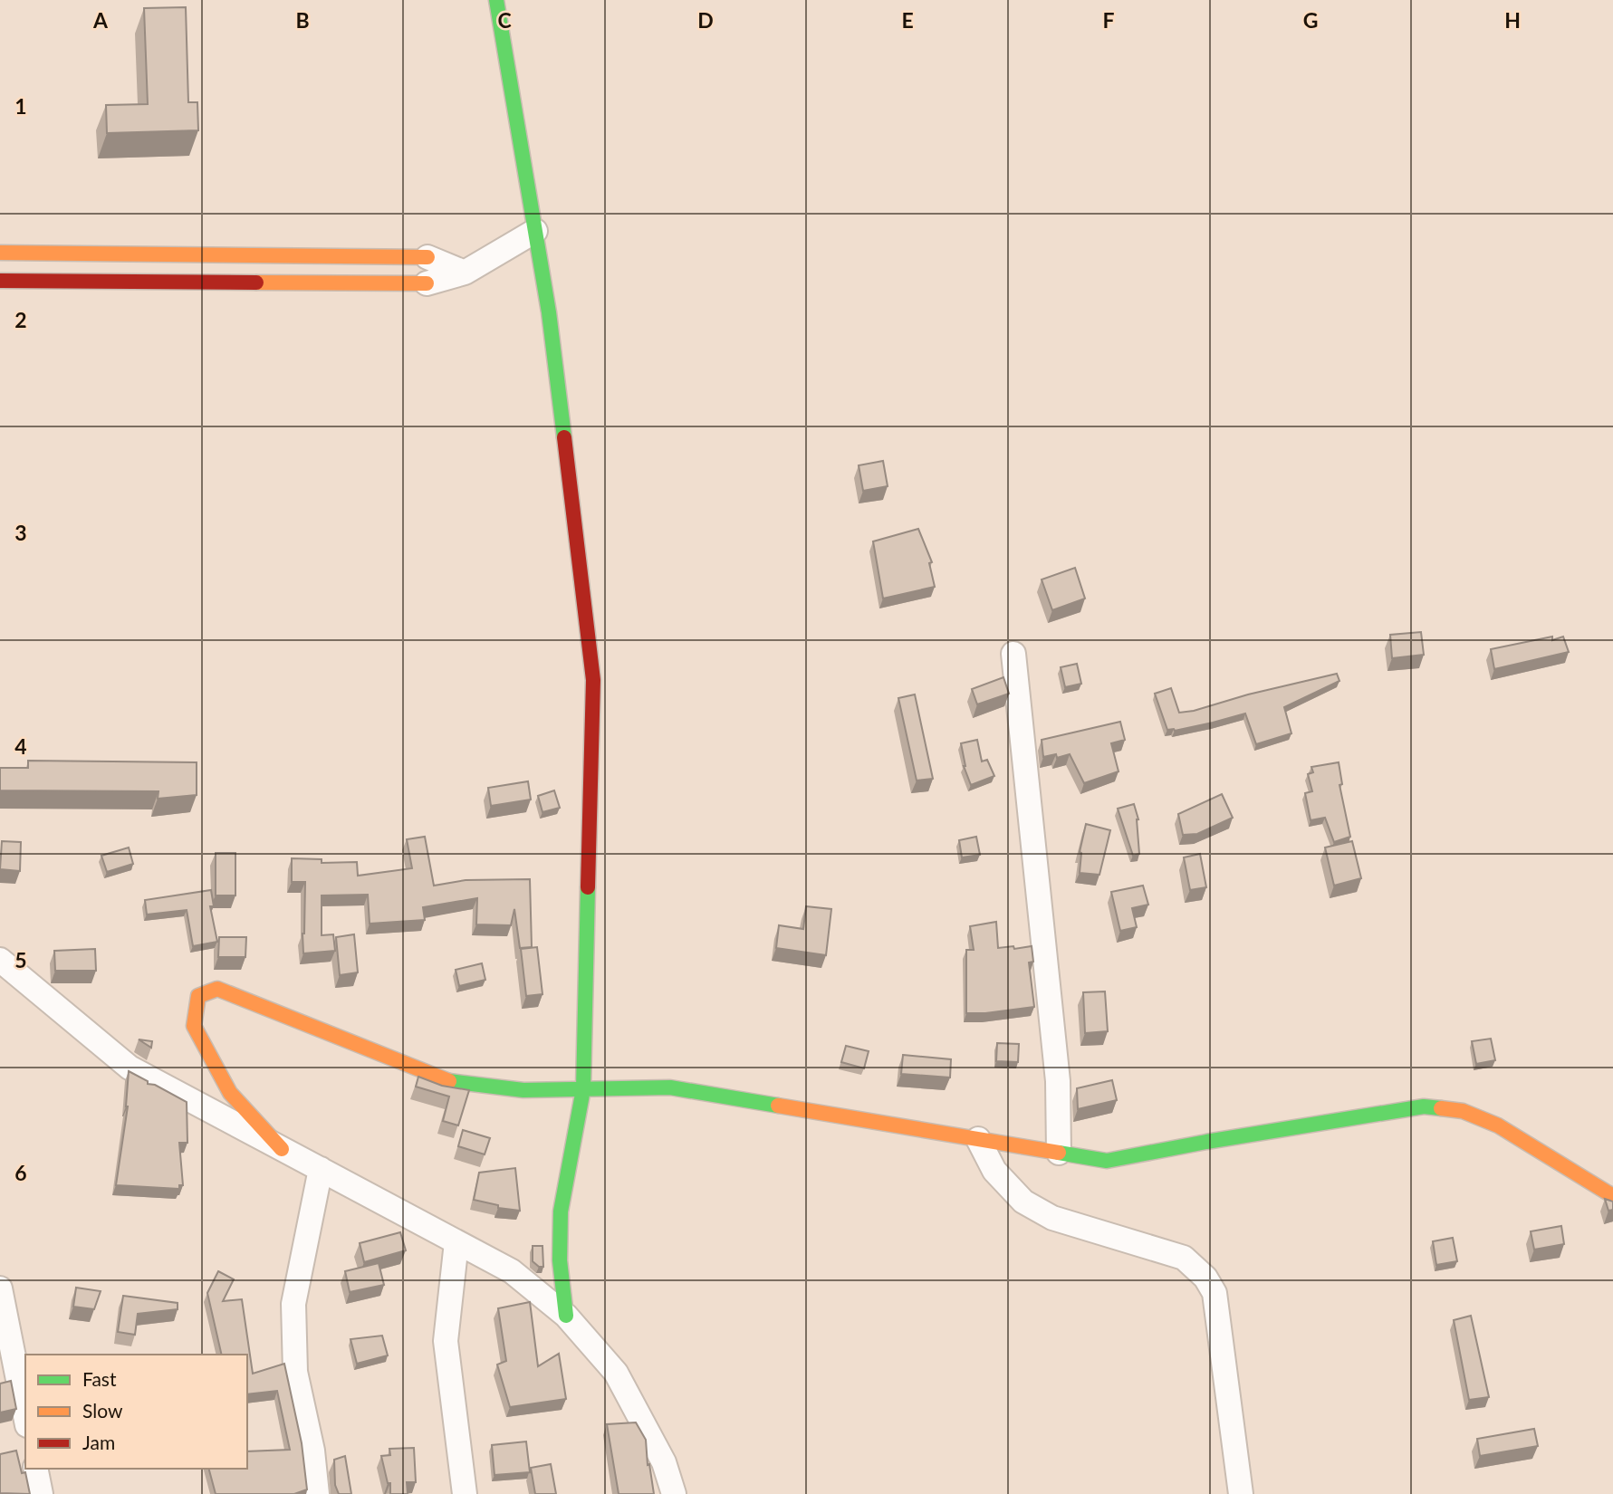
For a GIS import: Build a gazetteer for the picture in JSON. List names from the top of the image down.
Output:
{
  "legend": ["Fast", "Slow", "Jam"],
  "grid": {
    "columns": [
      "A",
      "B",
      "C",
      "D",
      "E",
      "F",
      "G",
      "H"
    ],
    "rows": [
      "1",
      "2",
      "3",
      "4",
      "5",
      "6"
    ]
  }
}
